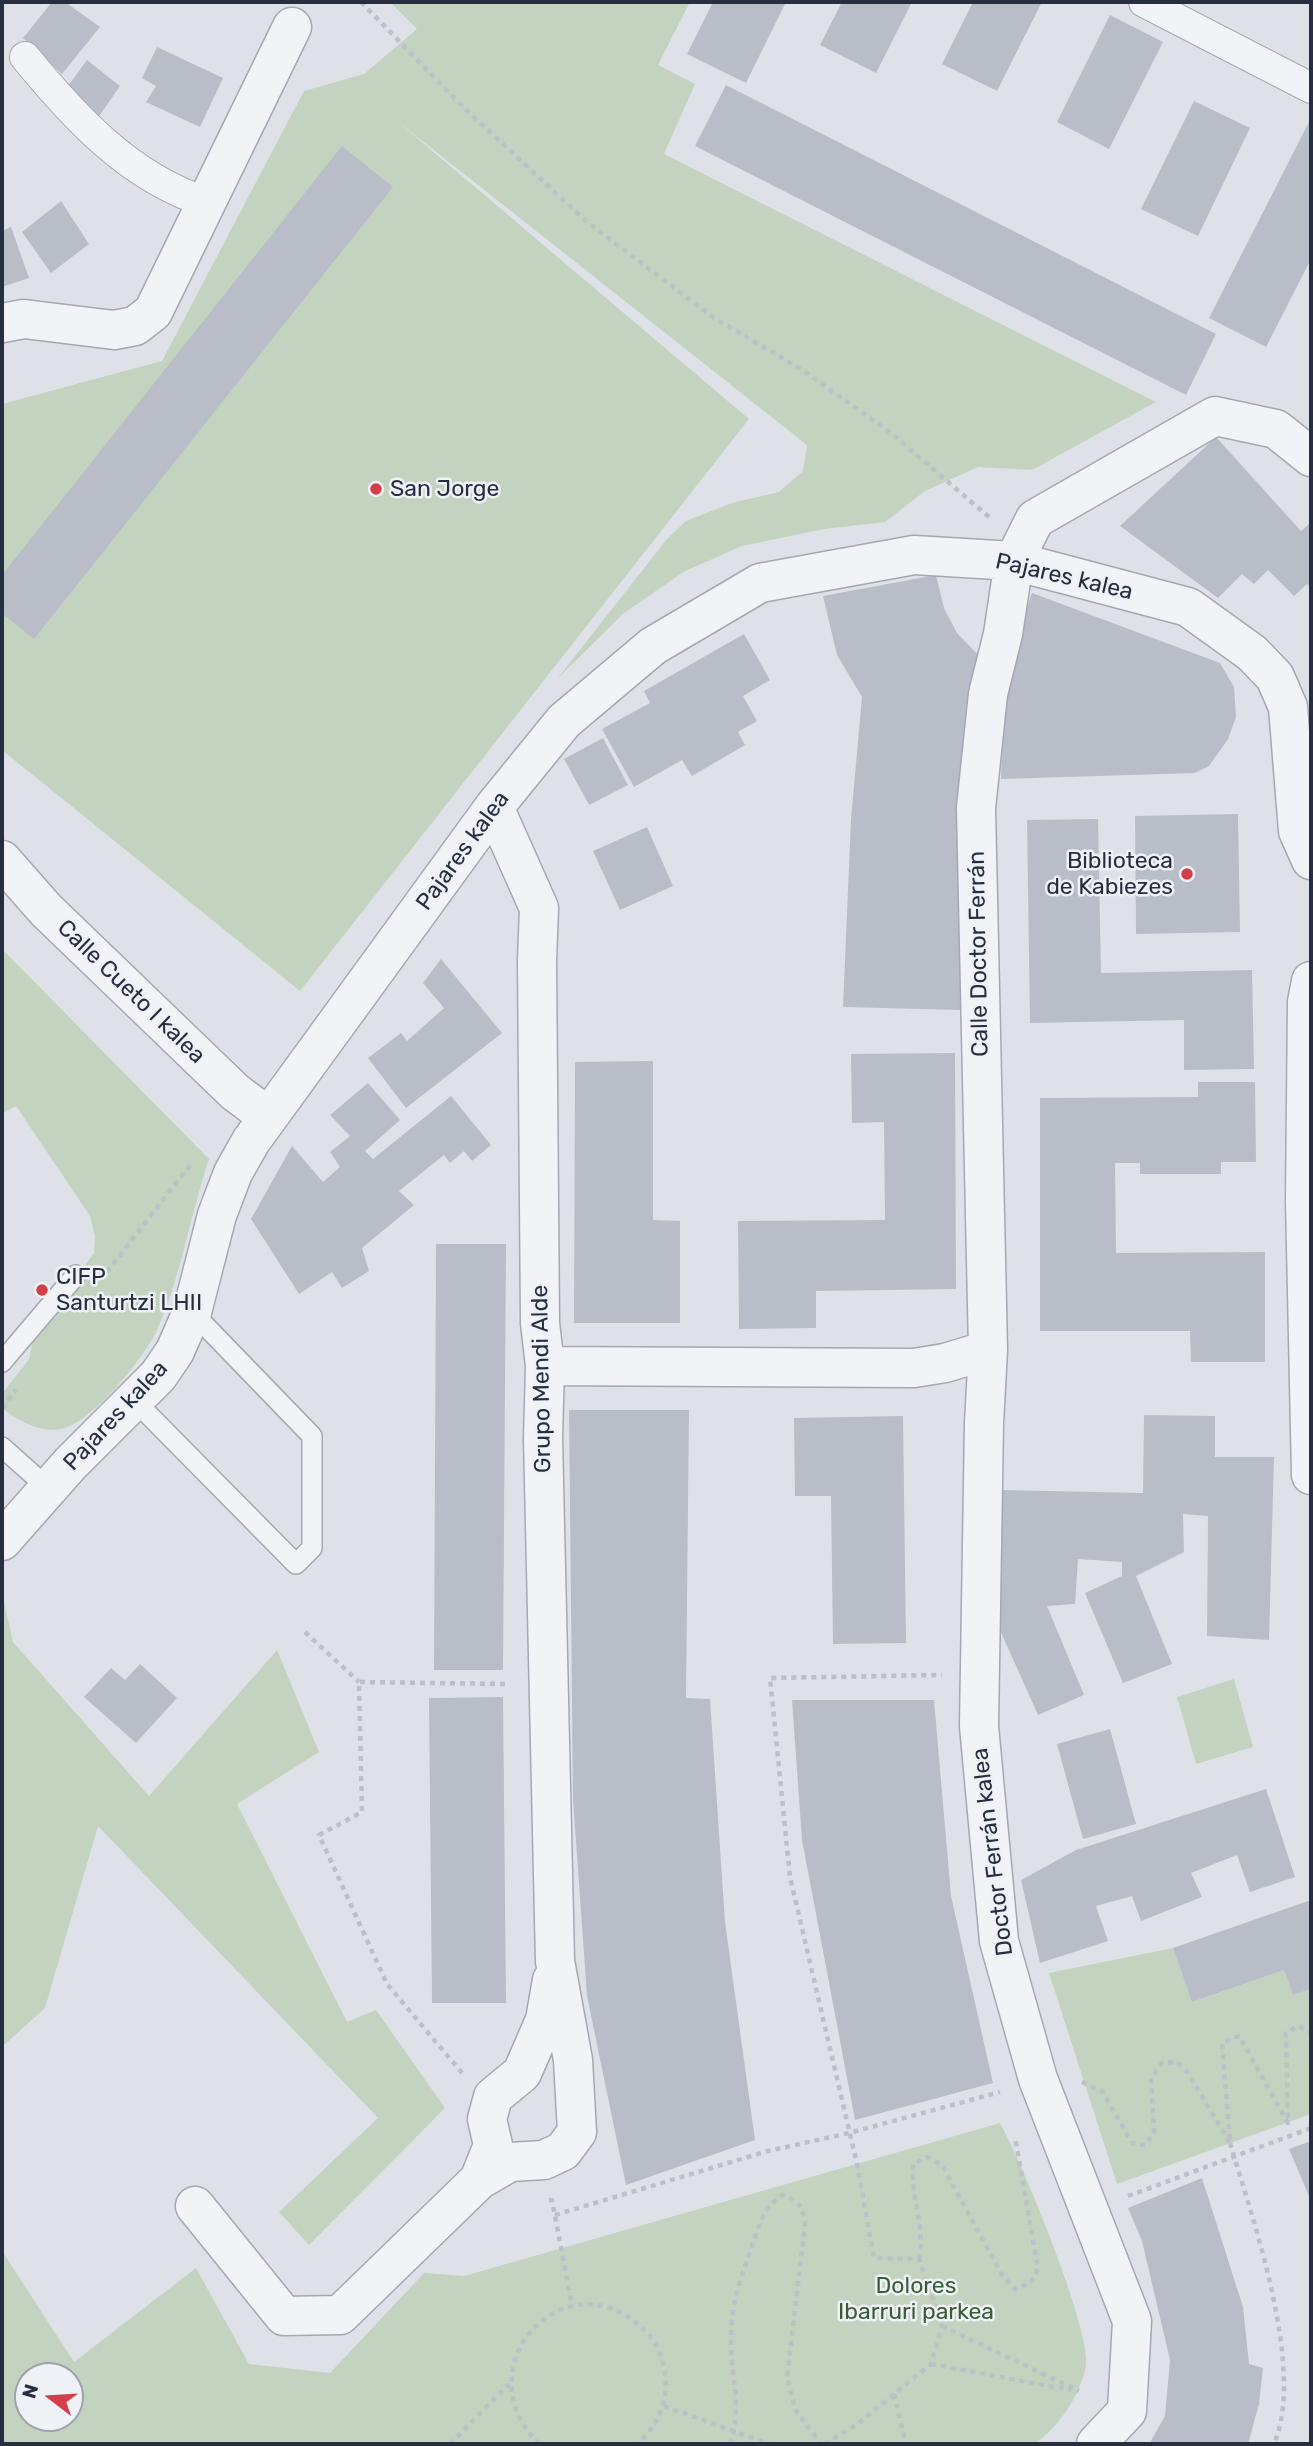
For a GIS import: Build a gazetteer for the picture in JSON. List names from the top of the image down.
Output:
{
  "streets": {
    "street": [
      "Pajares kalea",
      "Calle Doctor Ferrán",
      "Calle Cueto I kalea",
      "Grupo Mendi Alde",
      "Doctor Ferrán kalea"
    ]
  },
  "crossings": [
    ["Pajares kalea", "Calle Doctor Ferrán"],
    ["Pajares kalea", "Calle Cueto I kalea"],
    ["Pajares kalea", "Grupo Mendi Alde"],
    ["Calle Doctor Ferrán", "Doctor Ferrán kalea"]
  ],
  "parks": ["Dolores Ibarruri parkea"],
  "places": ["San Jorge", "Biblioteca de Kabiezes", "CIFP Santurtzi LHII"],
  "north": "left"
}
